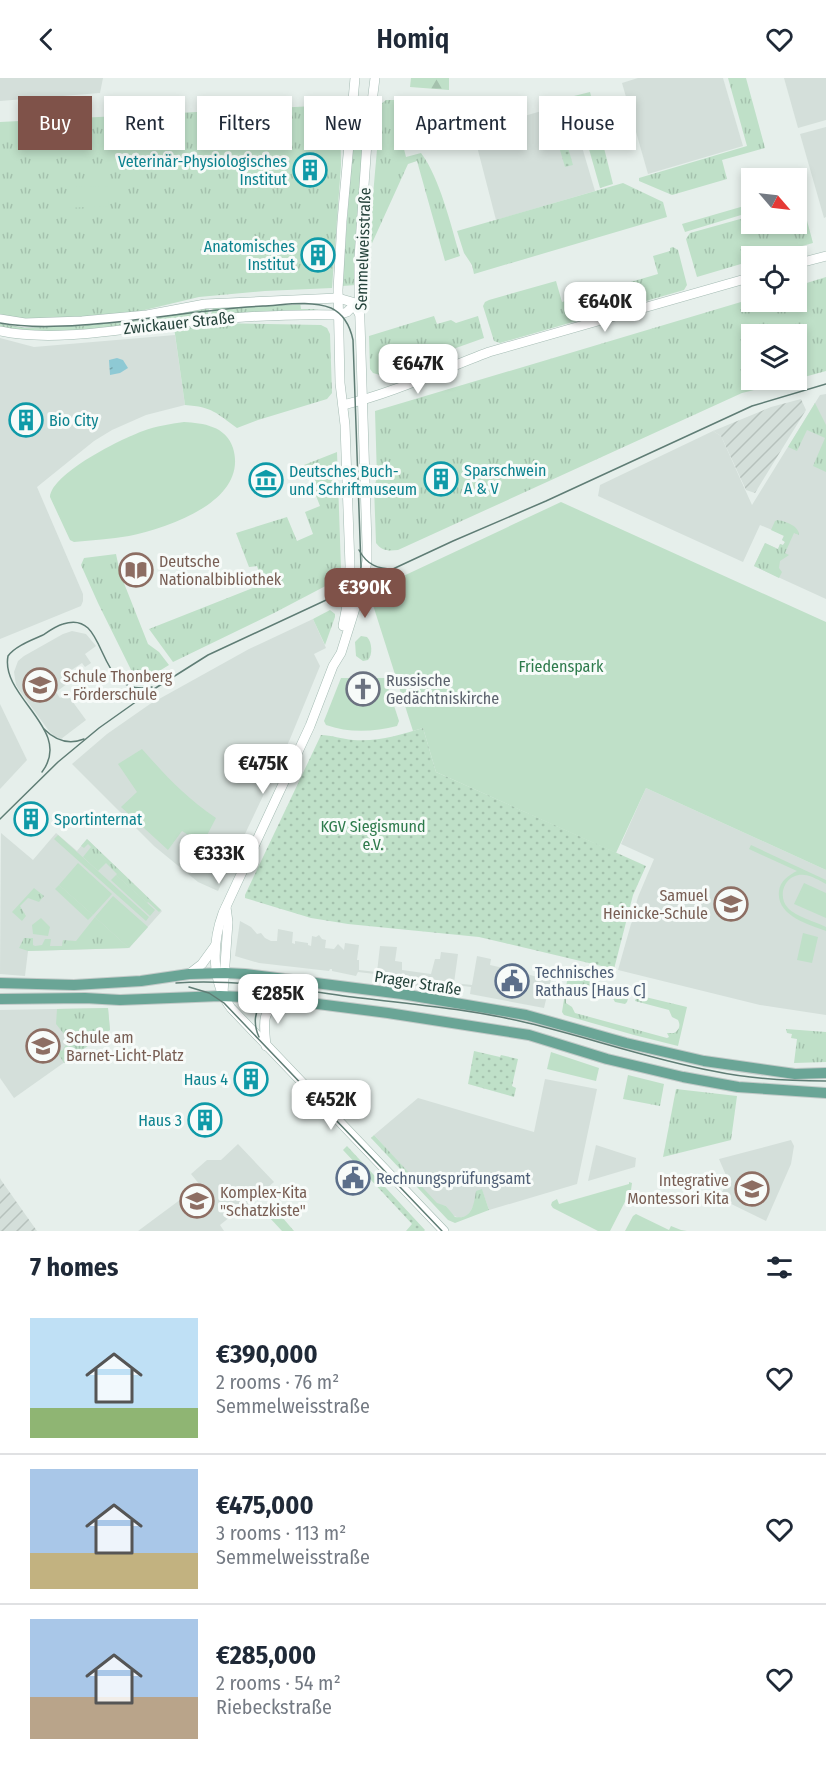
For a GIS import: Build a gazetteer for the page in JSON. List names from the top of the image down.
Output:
{
  "streets": {
    "main road": ["Semmelweisstraße", "Zwickauer Straße", "Prager Straße"]
  },
  "crossings": [
    ["Semmelweisstraße", "Zwickauer Straße"],
    ["Semmelweisstraße", "Prager Straße"]
  ],
  "parks": ["Friedenspark", "KGV Siegismund e.V."],
  "places": {
    "building": [
      "Veterinär-Physiologisches Institut",
      "Anatomisches Institut",
      "Bio City",
      "Sparschwein A & V",
      "Sportinternat",
      "Haus 4",
      "Haus 3"
    ],
    "museum": ["Deutsches Buch- und Schriftmuseum"],
    "library": ["Deutsche Nationalbibliothek"],
    "school or university": [
      "Schule Thonberg - Förderschule",
      "Samuel Heinicke-Schule",
      "Schule am Barnet-Licht-Platz",
      "Integrative Montessori Kita",
      "Komplex-Kita \"Schatzkiste\""
    ],
    "church": ["Russische Gedächtniskirche"],
    "public building": ["Technisches Rathaus [Haus C]", "Rechnungsprüfungsamt"]
  },
  "north": "bottom right",
  "page": {
    "header": "Homiq",
    "chip": [
      "Buy",
      "Rent",
      "Filters",
      "New",
      "Apartment",
      "House"
    ],
    "price": [
      "€640K",
      "€647K",
      "€390K",
      "€475K",
      "€333K",
      "€285K",
      "€452K"
    ],
    "heading": "7 homes",
    "list": [
      {
        "name": "€390,000",
        "note": "2 rooms · 76 m² · Semmelweisstraße"
      },
      {
        "name": "€475,000",
        "note": "3 rooms · 113 m² · Semmelweisstraße"
      },
      {
        "name": "€285,000",
        "note": "2 rooms · 54 m² · Riebeckstraße"
      }
    ]
  }
}
